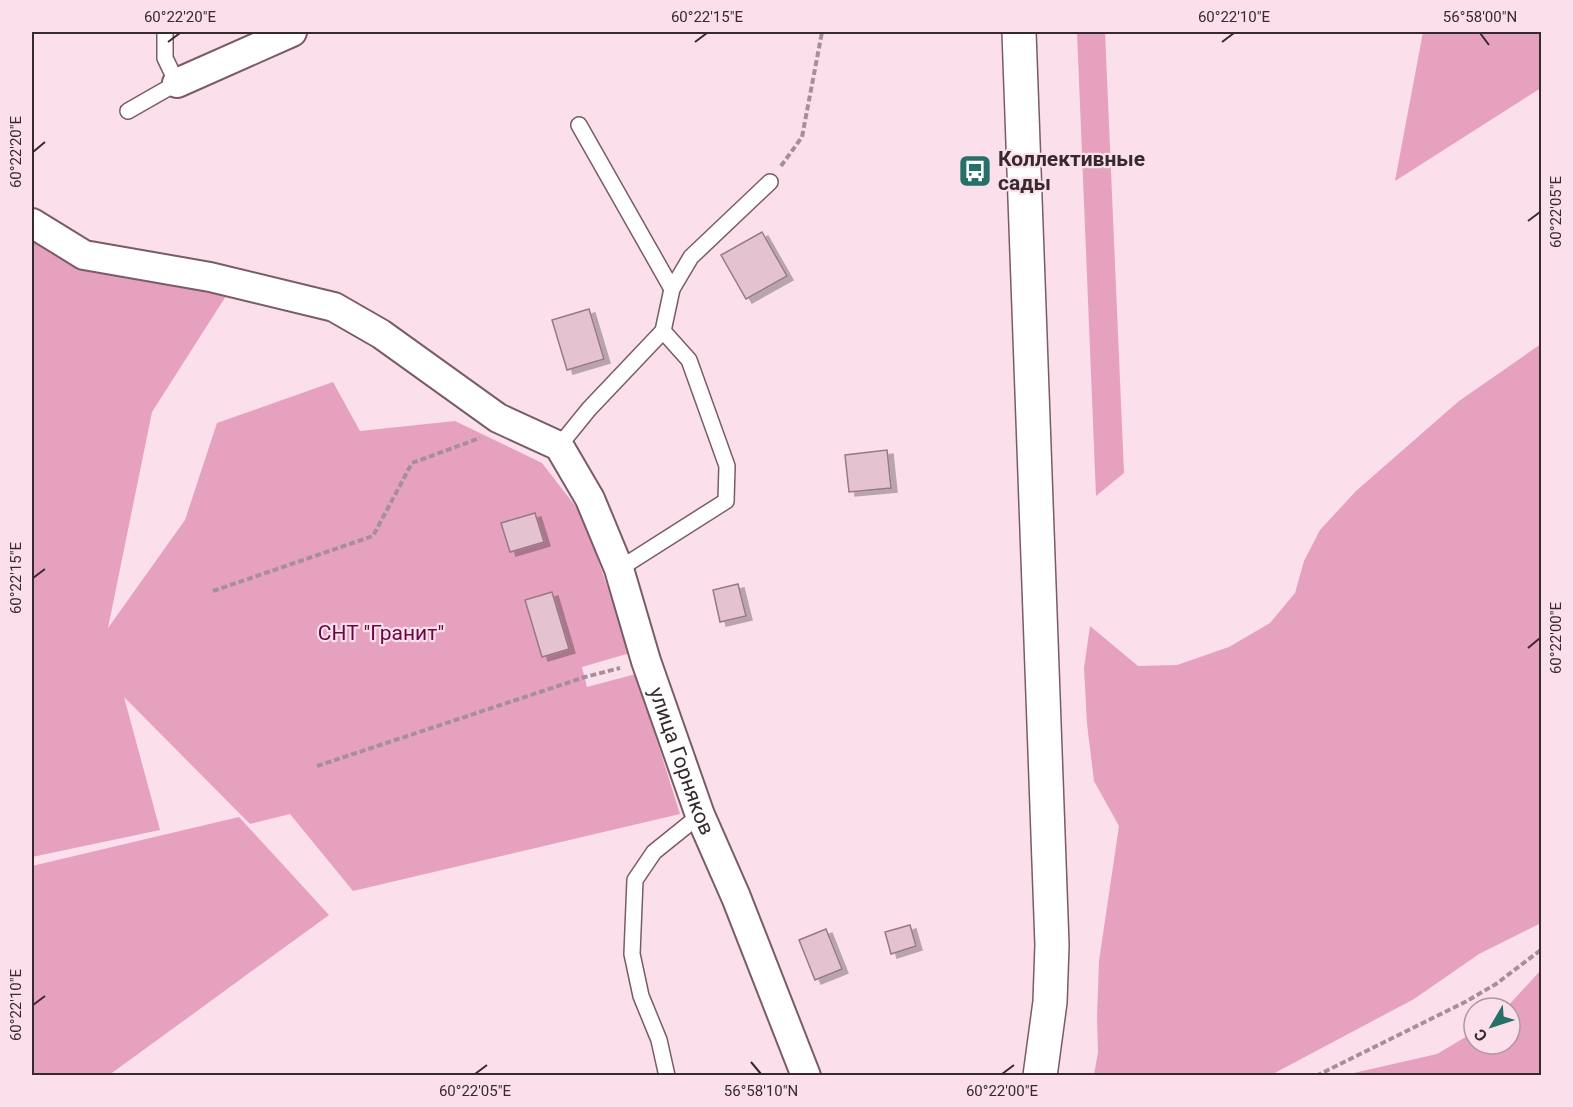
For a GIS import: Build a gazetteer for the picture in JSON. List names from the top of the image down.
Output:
{
  "streets": {
    "street": ["улица Горняков"]
  },
  "parks": ["СНТ \"Гранит\""],
  "places": {
    "bus stop": ["Коллективные сады"]
  },
  "north": "bottom left",
  "coordinates": [
    "60°22'20\"E",
    "60°22'15\"E",
    "60°22'10\"E",
    "56°58'00\"N",
    "60°22'05\"E",
    "60°22'00\"E",
    "56°58'10\"N"
  ]
}
